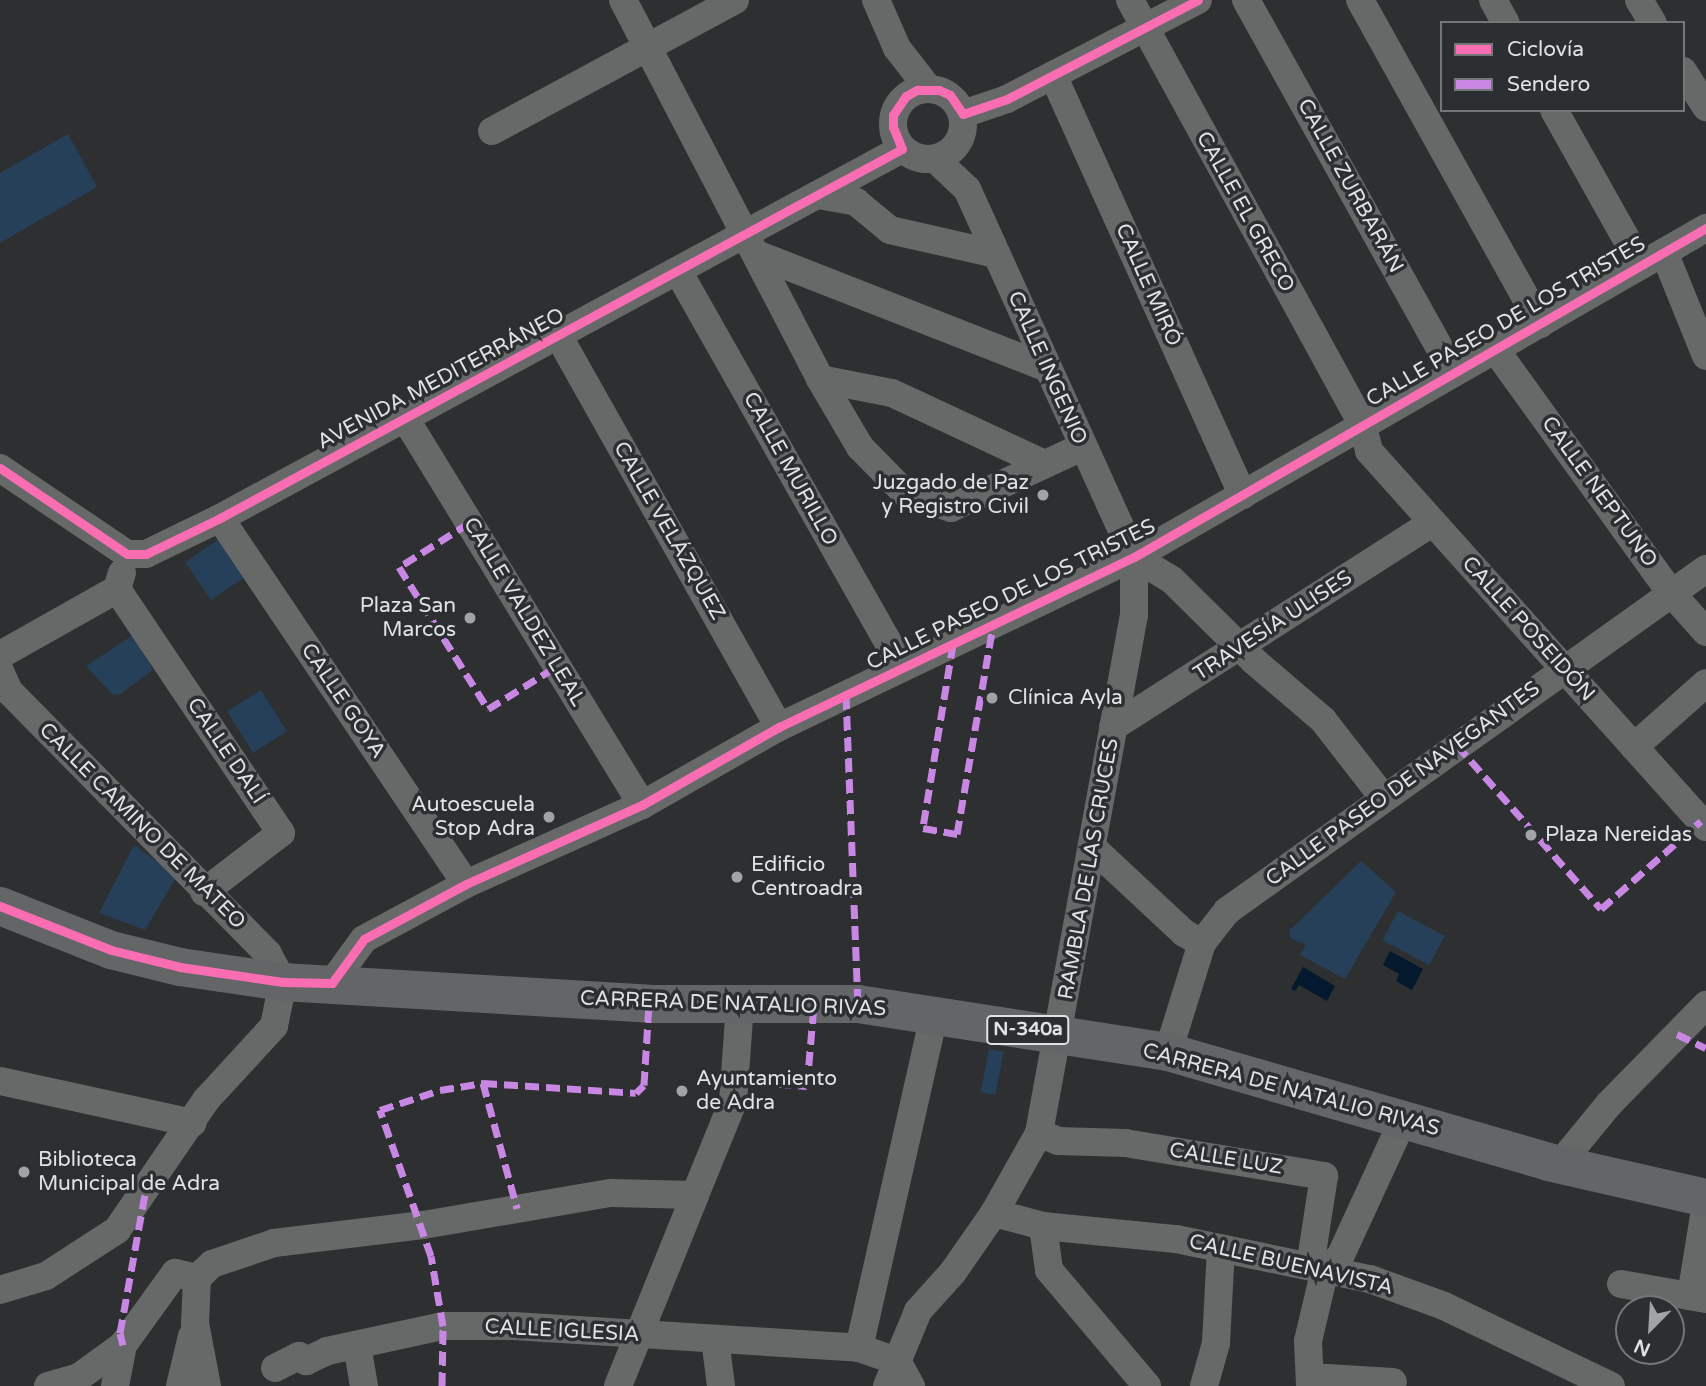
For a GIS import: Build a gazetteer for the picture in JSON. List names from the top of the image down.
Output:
{
  "streets": {
    "highway": ["CARRERA DE NATALIO RIVAS", "N-340a"],
    "street": [
      "CALLE ZURBARÁN",
      "CALLE EL GRECO",
      "CALLE MIRÓ",
      "CALLE PASEO DE LOS TRISTES",
      "CALLE INGENIO",
      "AVENIDA MEDITERRÁNEO",
      "CALLE MURILLO",
      "CALLE NEPTUNO",
      "CALLE VELÁZQUEZ",
      "CALLE VALDEZ LEAL",
      "TRAVESÍA ULISES",
      "CALLE POSEIDÓN",
      "CALLE GOYA",
      "CALLE DALÍ",
      "CALLE PASEO DE NAVEGANTES",
      "CALLE CAMINO DE MATEO",
      "RAMBLA DE LAS CRUCES",
      "CALLE LUZ",
      "CALLE BUENAVISTA",
      "CALLE IGLESIA"
    ]
  },
  "crossings": [
    ["CALLE ZURBARÁN", "CALLE PASEO DE LOS TRISTES"],
    ["CALLE EL GRECO", "CALLE PASEO DE LOS TRISTES"],
    ["CALLE EL GRECO", "CALLE POSEIDÓN"],
    ["CALLE MIRÓ", "CALLE PASEO DE LOS TRISTES"],
    ["CALLE PASEO DE LOS TRISTES", "CALLE INGENIO"],
    ["CALLE PASEO DE LOS TRISTES", "CALLE MURILLO"],
    ["CALLE PASEO DE LOS TRISTES", "CALLE NEPTUNO"],
    ["CALLE PASEO DE LOS TRISTES", "CALLE VELÁZQUEZ"],
    ["CALLE PASEO DE LOS TRISTES", "CALLE VALDEZ LEAL"],
    ["CALLE PASEO DE LOS TRISTES", "CALLE POSEIDÓN"],
    ["CALLE PASEO DE LOS TRISTES", "CALLE GOYA"],
    ["CALLE PASEO DE LOS TRISTES", "RAMBLA DE LAS CRUCES"],
    ["CALLE PASEO DE LOS TRISTES", "CARRERA DE NATALIO RIVAS"],
    ["CALLE INGENIO", "AVENIDA MEDITERRÁNEO"],
    ["CALLE INGENIO", "RAMBLA DE LAS CRUCES"],
    ["AVENIDA MEDITERRÁNEO", "CALLE MURILLO"],
    ["AVENIDA MEDITERRÁNEO", "CALLE VELÁZQUEZ"],
    ["AVENIDA MEDITERRÁNEO", "CALLE VALDEZ LEAL"],
    ["AVENIDA MEDITERRÁNEO", "CALLE GOYA"],
    ["CALLE NEPTUNO", "CALLE PASEO DE NAVEGANTES"],
    ["TRAVESÍA ULISES", "CALLE POSEIDÓN"],
    ["TRAVESÍA ULISES", "RAMBLA DE LAS CRUCES"],
    ["CALLE POSEIDÓN", "CALLE PASEO DE NAVEGANTES"],
    ["CALLE DALÍ", "CALLE CAMINO DE MATEO"],
    ["CALLE PASEO DE NAVEGANTES", "CARRERA DE NATALIO RIVAS"],
    ["CALLE CAMINO DE MATEO", "CARRERA DE NATALIO RIVAS"],
    ["CALLE CAMINO DE MATEO", "N-340a"],
    ["RAMBLA DE LAS CRUCES", "CARRERA DE NATALIO RIVAS"],
    ["RAMBLA DE LAS CRUCES", "CALLE LUZ"],
    ["RAMBLA DE LAS CRUCES", "CALLE BUENAVISTA"],
    ["RAMBLA DE LAS CRUCES", "CALLE IGLESIA"],
    ["CARRERA DE NATALIO RIVAS", "N-340a"],
    ["CALLE LUZ", "CALLE BUENAVISTA"]
  ],
  "places": [
    "Juzgado de Paz y Registro Civil",
    "Plaza San Marcos",
    "Clínica Ayla",
    "Autoescuela Stop Adra",
    "Plaza Nereidas",
    "Edificio Centroadra",
    "Ayuntamiento de Adra",
    "Biblioteca Municipal de Adra"
  ],
  "legend": ["Ciclovía", "Sendero"],
  "north": "bottom left"
}
